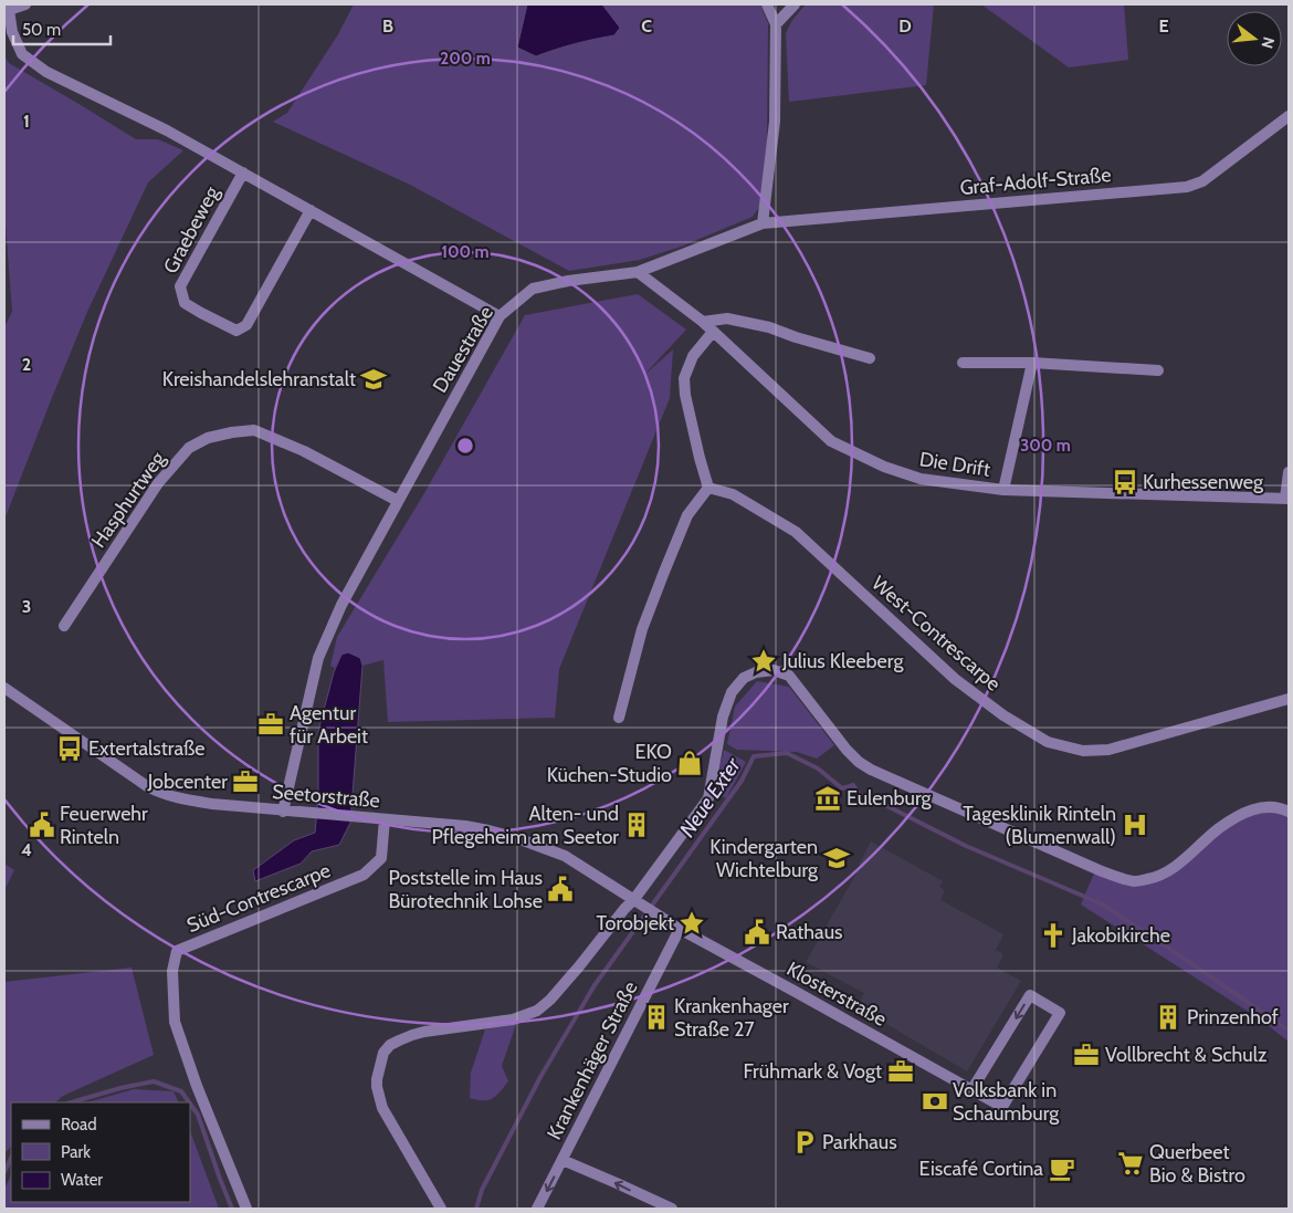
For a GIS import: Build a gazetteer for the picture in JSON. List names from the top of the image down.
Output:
{
  "streets": {
    "street": [
      "Graf-Adolf-Straße",
      "Graebeweg",
      "Dauestraße",
      "Die Drift",
      "Hasphurtweg",
      "West-Contrescarpe",
      "Seetorstraße",
      "Süd-Contrescarpe",
      "Klosterstraße",
      "Krankenhäger Straße"
    ]
  },
  "crossings": [
    ["Graf-Adolf-Straße", "Dauestraße"],
    ["Graebeweg", "Dauestraße"],
    ["Dauestraße", "Die Drift"],
    ["Dauestraße", "Hasphurtweg"],
    ["Dauestraße", "Seetorstraße"],
    ["Seetorstraße", "Süd-Contrescarpe"],
    ["Seetorstraße", "Klosterstraße"],
    ["Klosterstraße", "Krankenhäger Straße"]
  ],
  "water": ["Neue Exter"],
  "places": {
    "school or university": ["Kreishandelslehranstalt", "Kindergarten Wichtelburg"],
    "bus stop": ["Kurhessenweg", "Extertalstraße"],
    "place": ["Julius Kleeberg", "Torobjekt"],
    "office": [
      "Agentur für Arbeit",
      "Jobcenter",
      "Vollbrecht & Schulz",
      "Frühmark & Vogt"
    ],
    "shop": ["EKO Küchen-Studio"],
    "museum": ["Eulenburg"],
    "public building": ["Feuerwehr Rinteln", "Poststelle im Haus Bürotechnik Lohse", "Rathaus"],
    "building": ["Alten- und Pflegeheim am Seetor", "Krankenhager Straße 27", "Prinzenhof"],
    "hospital": ["Tagesklinik Rinteln (Blumenwall)"],
    "church": ["Jakobikirche"],
    "bank": ["Volksbank in Schaumburg"],
    "parking": ["Parkhaus"],
    "supermarket": ["Querbeet Bio & Bistro"],
    "cafe": ["Eiscafé Cortina"]
  },
  "legend": ["Road", "Park", "Water"],
  "scale_bar": "50 m",
  "north": "right",
  "grid": {
    "columns": [
      "B",
      "C",
      "D",
      "E"
    ],
    "rows": [
      "1",
      "2",
      "3",
      "4"
    ]
  },
  "rings": ["200 m", "100 m", "300 m"]
}
